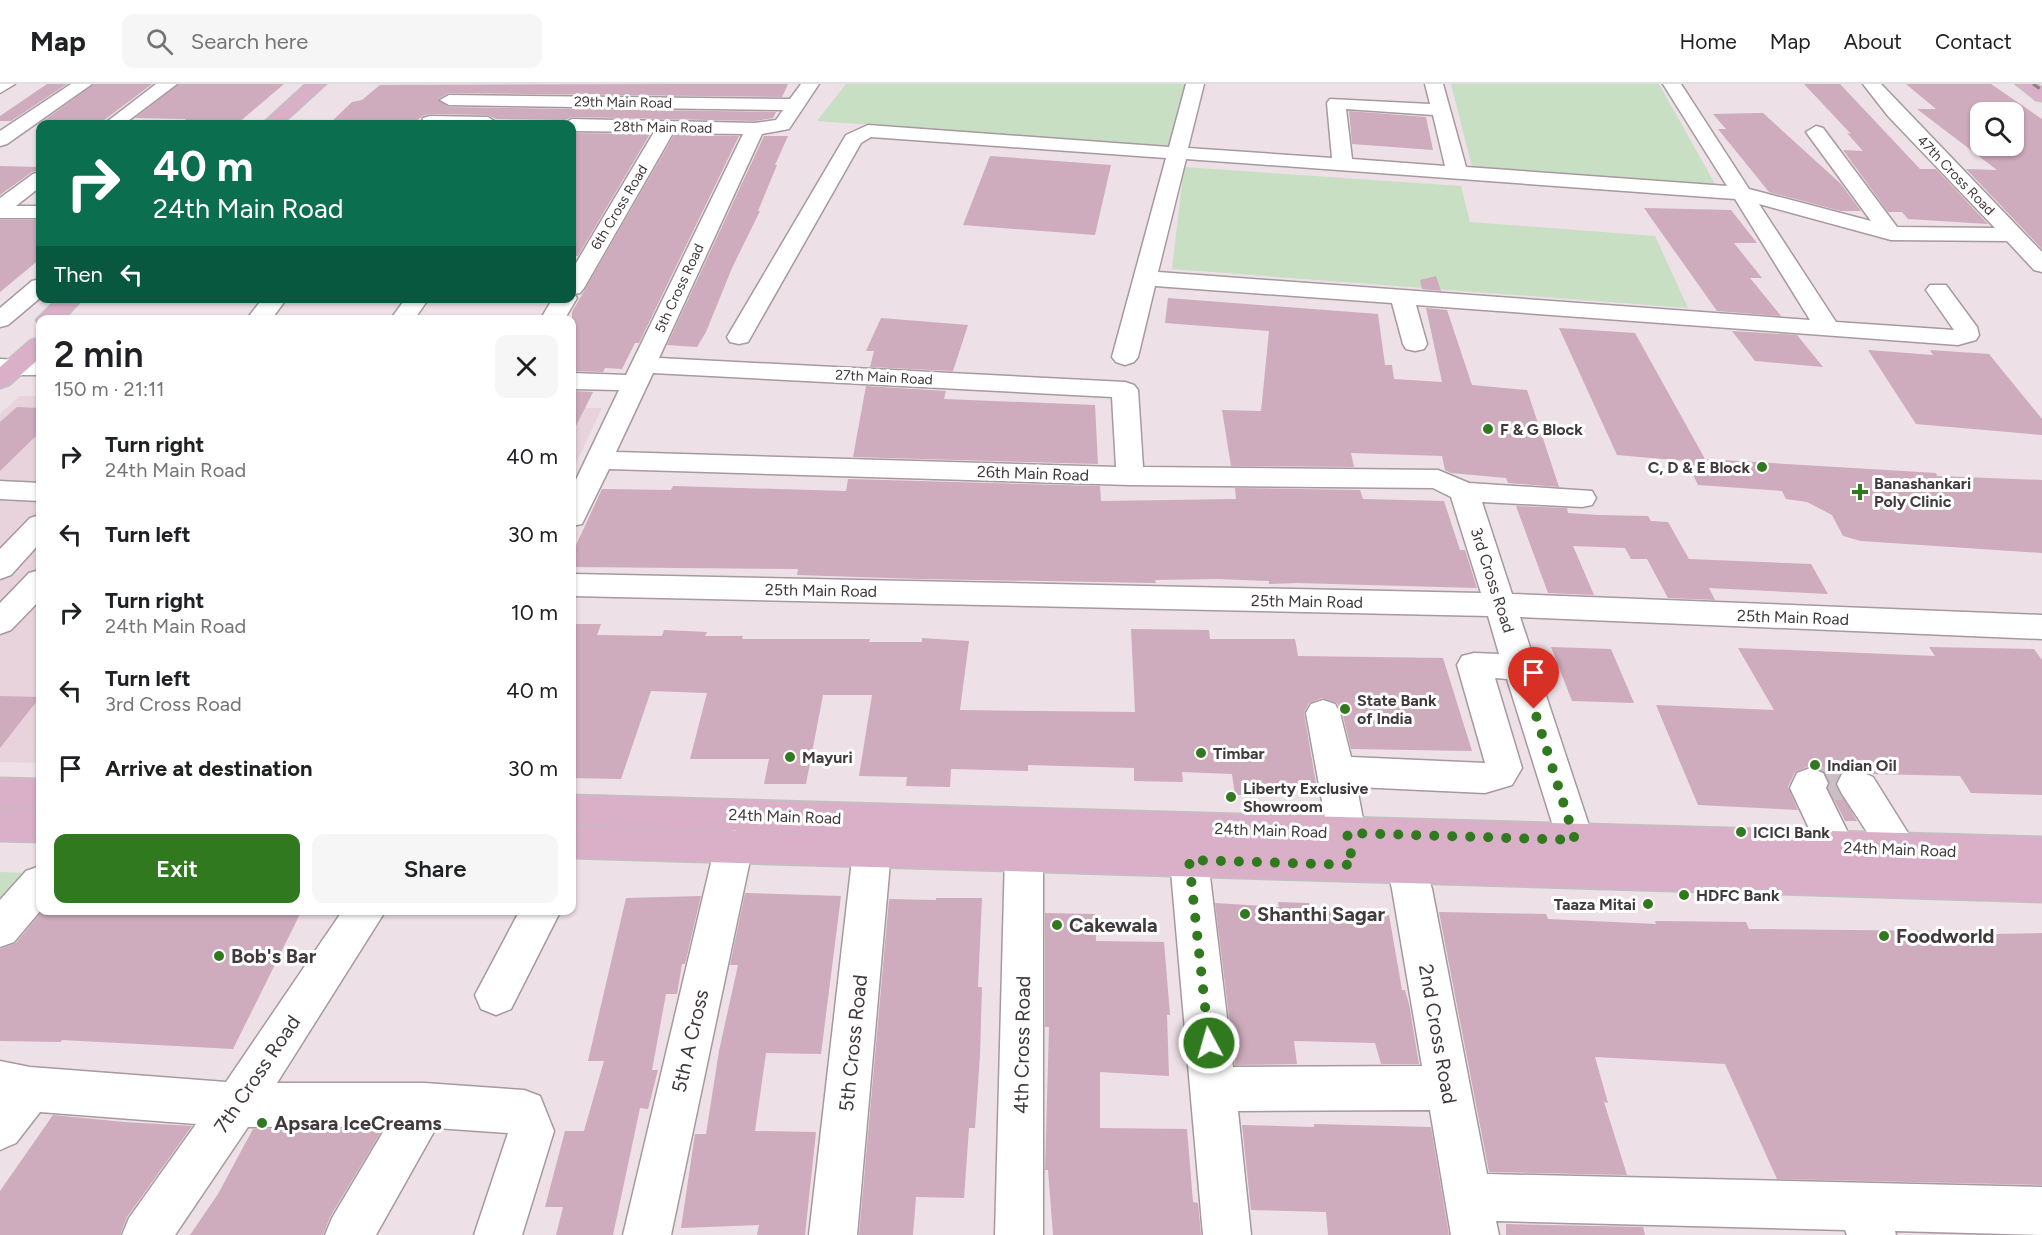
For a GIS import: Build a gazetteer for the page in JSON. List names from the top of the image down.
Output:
{
  "streets": {
    "main road": ["24th Main Road"],
    "street": [
      "29th Main Road",
      "28th Main Road",
      "47th Cross Road",
      "6th Cross Road",
      "5th Cross Road",
      "27th Main Road",
      "26th Main Road",
      "3rd Cross Road",
      "25th Main Road",
      "2nd Cross Road",
      "5th A Cross",
      "4th Cross Road",
      "7th Cross Road"
    ]
  },
  "crossings": [
    ["28th Main Road", "6th Cross Road"],
    ["28th Main Road", "5th Cross Road"],
    ["5th Cross Road", "27th Main Road"],
    ["5th Cross Road", "26th Main Road"],
    ["5th Cross Road", "24th Main Road"],
    ["27th Main Road", "26th Main Road"],
    ["26th Main Road", "3rd Cross Road"],
    ["3rd Cross Road", "25th Main Road"],
    ["3rd Cross Road", "24th Main Road"],
    ["24th Main Road", "2nd Cross Road"],
    ["24th Main Road", "5th A Cross"],
    ["24th Main Road", "4th Cross Road"]
  ],
  "places": {
    "other": [
      "F & G Block",
      "C, D & E Block",
      "State Bank of India",
      "Timbar",
      "Mayuri",
      "Indian Oil",
      "Liberty Exclusive Showroom",
      "ICICI Bank",
      "HDFC Bank",
      "Taaza Mitai",
      "Shanthi Sagar",
      "Cakewala",
      "Foodworld",
      "Bob's Bar",
      "Apsara IceCreams"
    ],
    "health": ["Banashankari Poly Clinic"]
  },
  "page": {
    "header": "Map",
    "search": "Search here",
    "nav": [
      "Home",
      "Map",
      "About",
      "Contact"
    ],
    "turn": ["40 m", "24th Main Road"],
    "then": "Then",
    "heading": ["2 min", "150 m · 21:11"],
    "list": [
      {
        "name": "Turn right",
        "note": "24th Main Road",
        "value": "40 m"
      },
      {
        "name": "Turn left",
        "value": "30 m"
      },
      {
        "name": "Turn right",
        "note": "24th Main Road",
        "value": "10 m"
      },
      {
        "name": "Turn left",
        "note": "3rd Cross Road",
        "value": "40 m"
      },
      {
        "name": "Arrive at destination",
        "value": "30 m"
      }
    ],
    "buttons": ["Exit", "Share"]
  }
}
